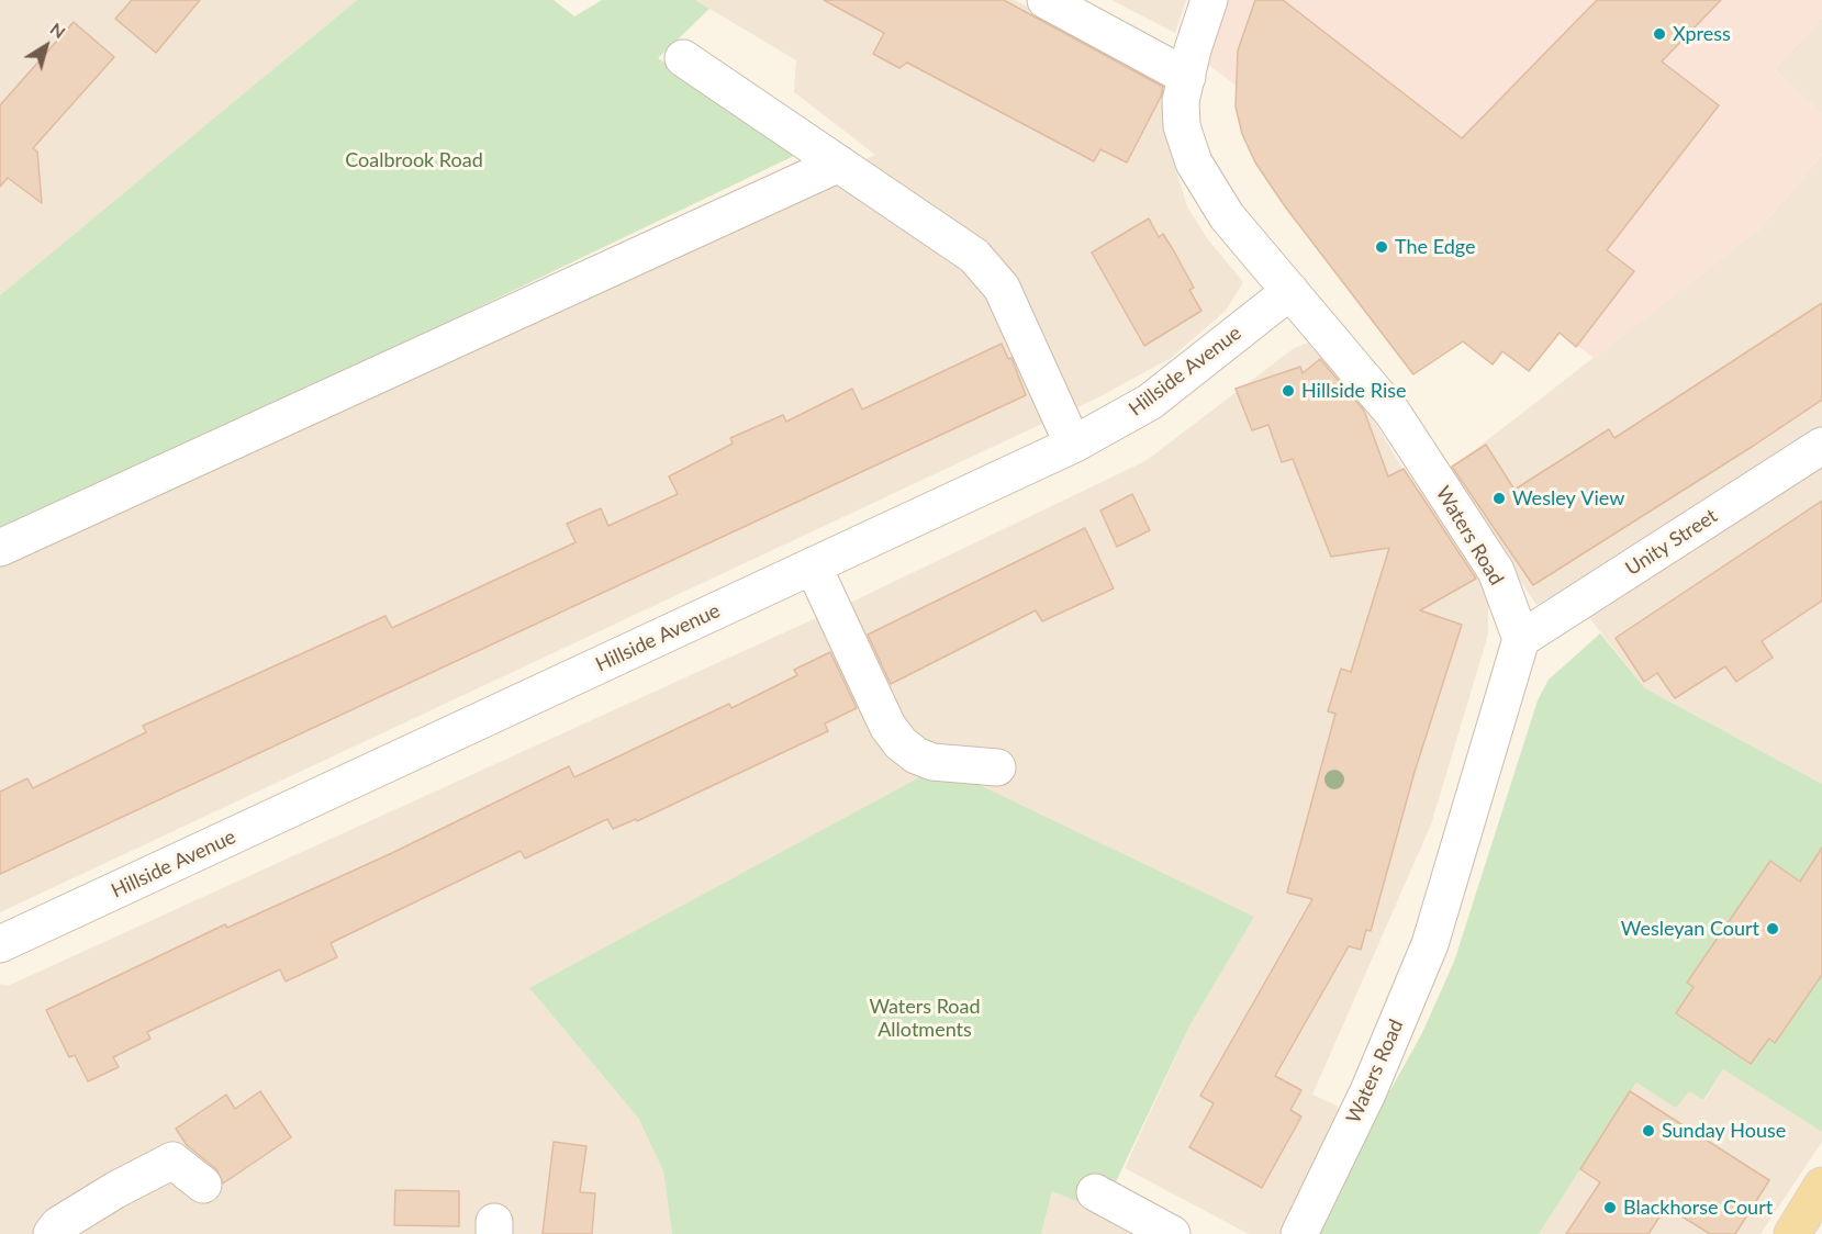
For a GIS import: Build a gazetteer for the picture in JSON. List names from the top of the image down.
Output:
{
  "streets": {
    "street": ["Hillside Avenue", "Waters Road", "Unity Street"]
  },
  "crossings": [
    ["Hillside Avenue", "Waters Road"],
    ["Waters Road", "Unity Street"]
  ],
  "parks": ["Coalbrook Road", "Waters Road Allotments"],
  "places": [
    "Xpress",
    "The Edge",
    "Hillside Rise",
    "Wesley View",
    "Wesleyan Court",
    "Sunday House",
    "Blackhorse Court"
  ],
  "north": "top right"
}
